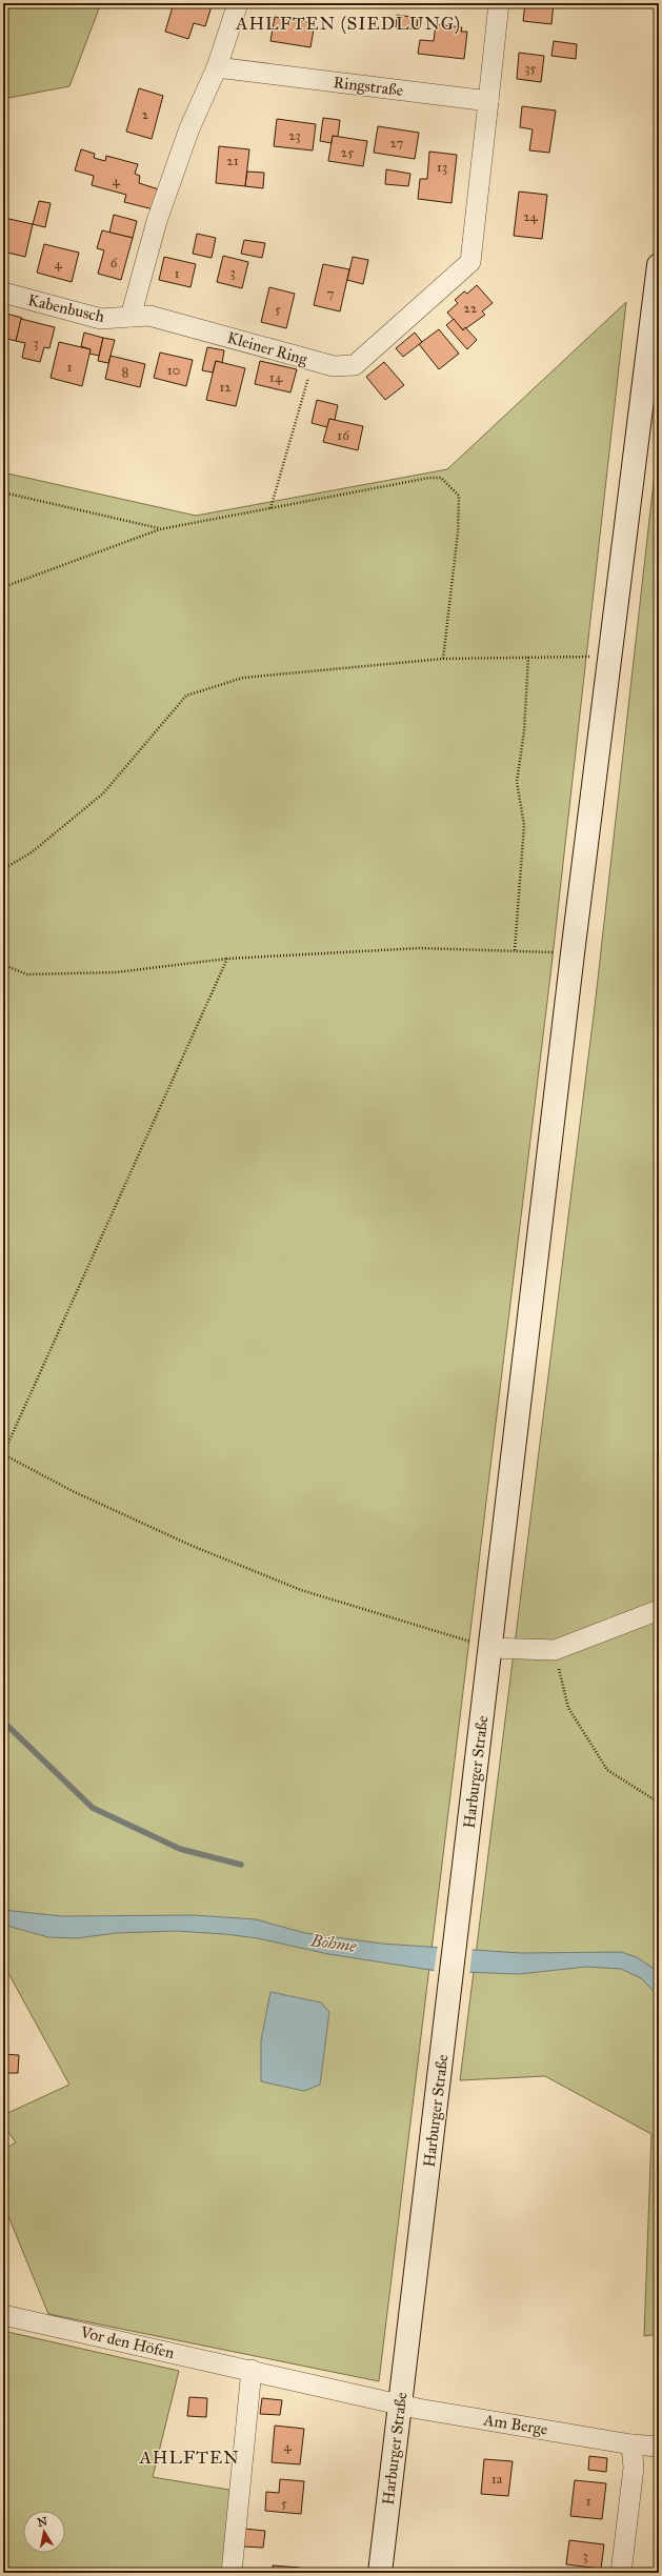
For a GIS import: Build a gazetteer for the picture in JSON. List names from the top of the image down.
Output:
{
  "streets": {
    "main road": ["Harburger Straße"],
    "street": [
      "Ringstraße",
      "Kabenbusch",
      "Kleiner Ring",
      "Vor den Höfen",
      "Am Berge"
    ]
  },
  "crossings": [
    ["Ringstraße", "Kleiner Ring"],
    ["Kabenbusch", "Kleiner Ring"],
    ["Harburger Straße", "Vor den Höfen"],
    ["Harburger Straße", "Am Berge"],
    ["Vor den Höfen", "Am Berge"]
  ],
  "districts": ["AHLFTEN (SIEDLUNG)", "AHLFTEN"],
  "water": ["Böhme"],
  "house_numbers": [
    "35",
    "2",
    "23",
    "27",
    "25",
    "21",
    "13",
    "4",
    "24",
    "6",
    "4",
    "3",
    "1",
    "7",
    "22",
    "5",
    "3",
    "1",
    "10",
    "8",
    "14",
    "12",
    "16",
    "4",
    "1a",
    "1",
    "5",
    "3"
  ],
  "north": "top"
}
